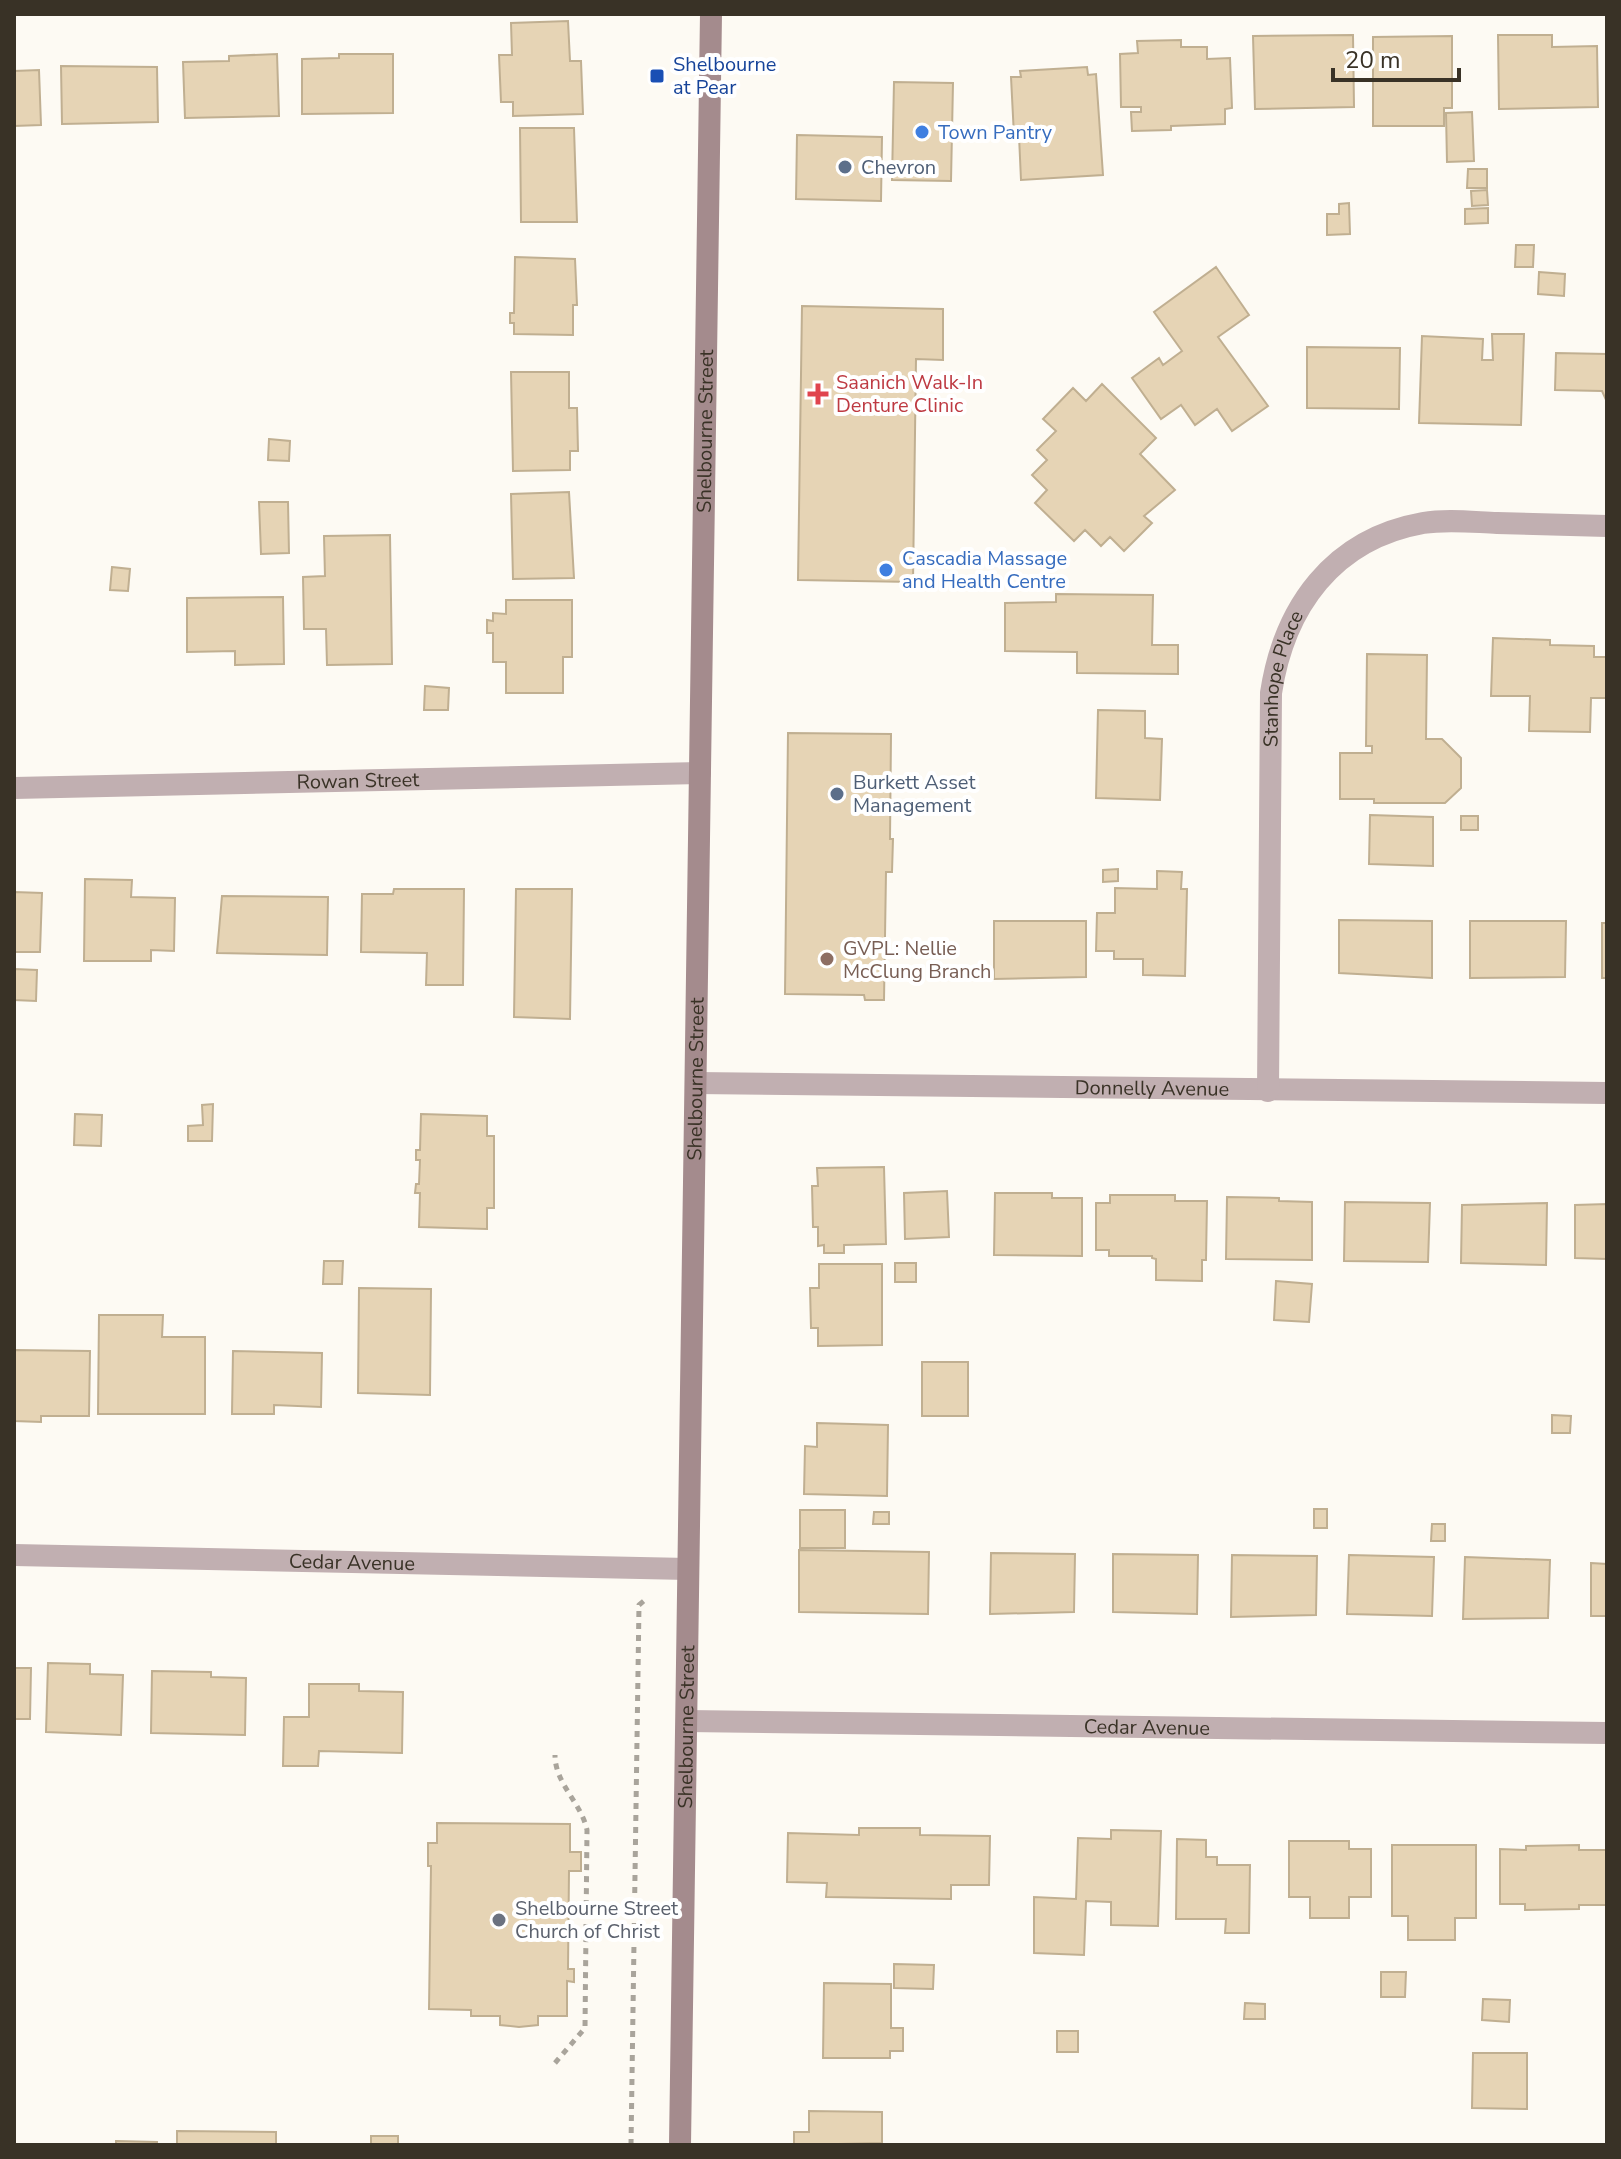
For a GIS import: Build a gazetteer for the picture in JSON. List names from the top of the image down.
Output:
{
  "streets": {
    "main road": ["Shelbourne Street"],
    "street": [
      "Stanhope Place",
      "Rowan Street",
      "Donnelly Avenue",
      "Cedar Avenue"
    ]
  },
  "crossings": [
    ["Shelbourne Street", "Rowan Street"],
    ["Shelbourne Street", "Donnelly Avenue"],
    ["Shelbourne Street", "Cedar Avenue"],
    ["Stanhope Place", "Donnelly Avenue"]
  ],
  "places": {
    "transit": ["Shelbourne at Pear"],
    "other": [
      "Town Pantry",
      "Chevron",
      "Cascadia Massage and Health Centre",
      "Burkett Asset Management",
      "GVPL: Nellie McClung Branch",
      "Shelbourne Street Church of Christ"
    ],
    "health": ["Saanich Walk-In Denture Clinic"]
  },
  "scale_bar": "20 m"
}
